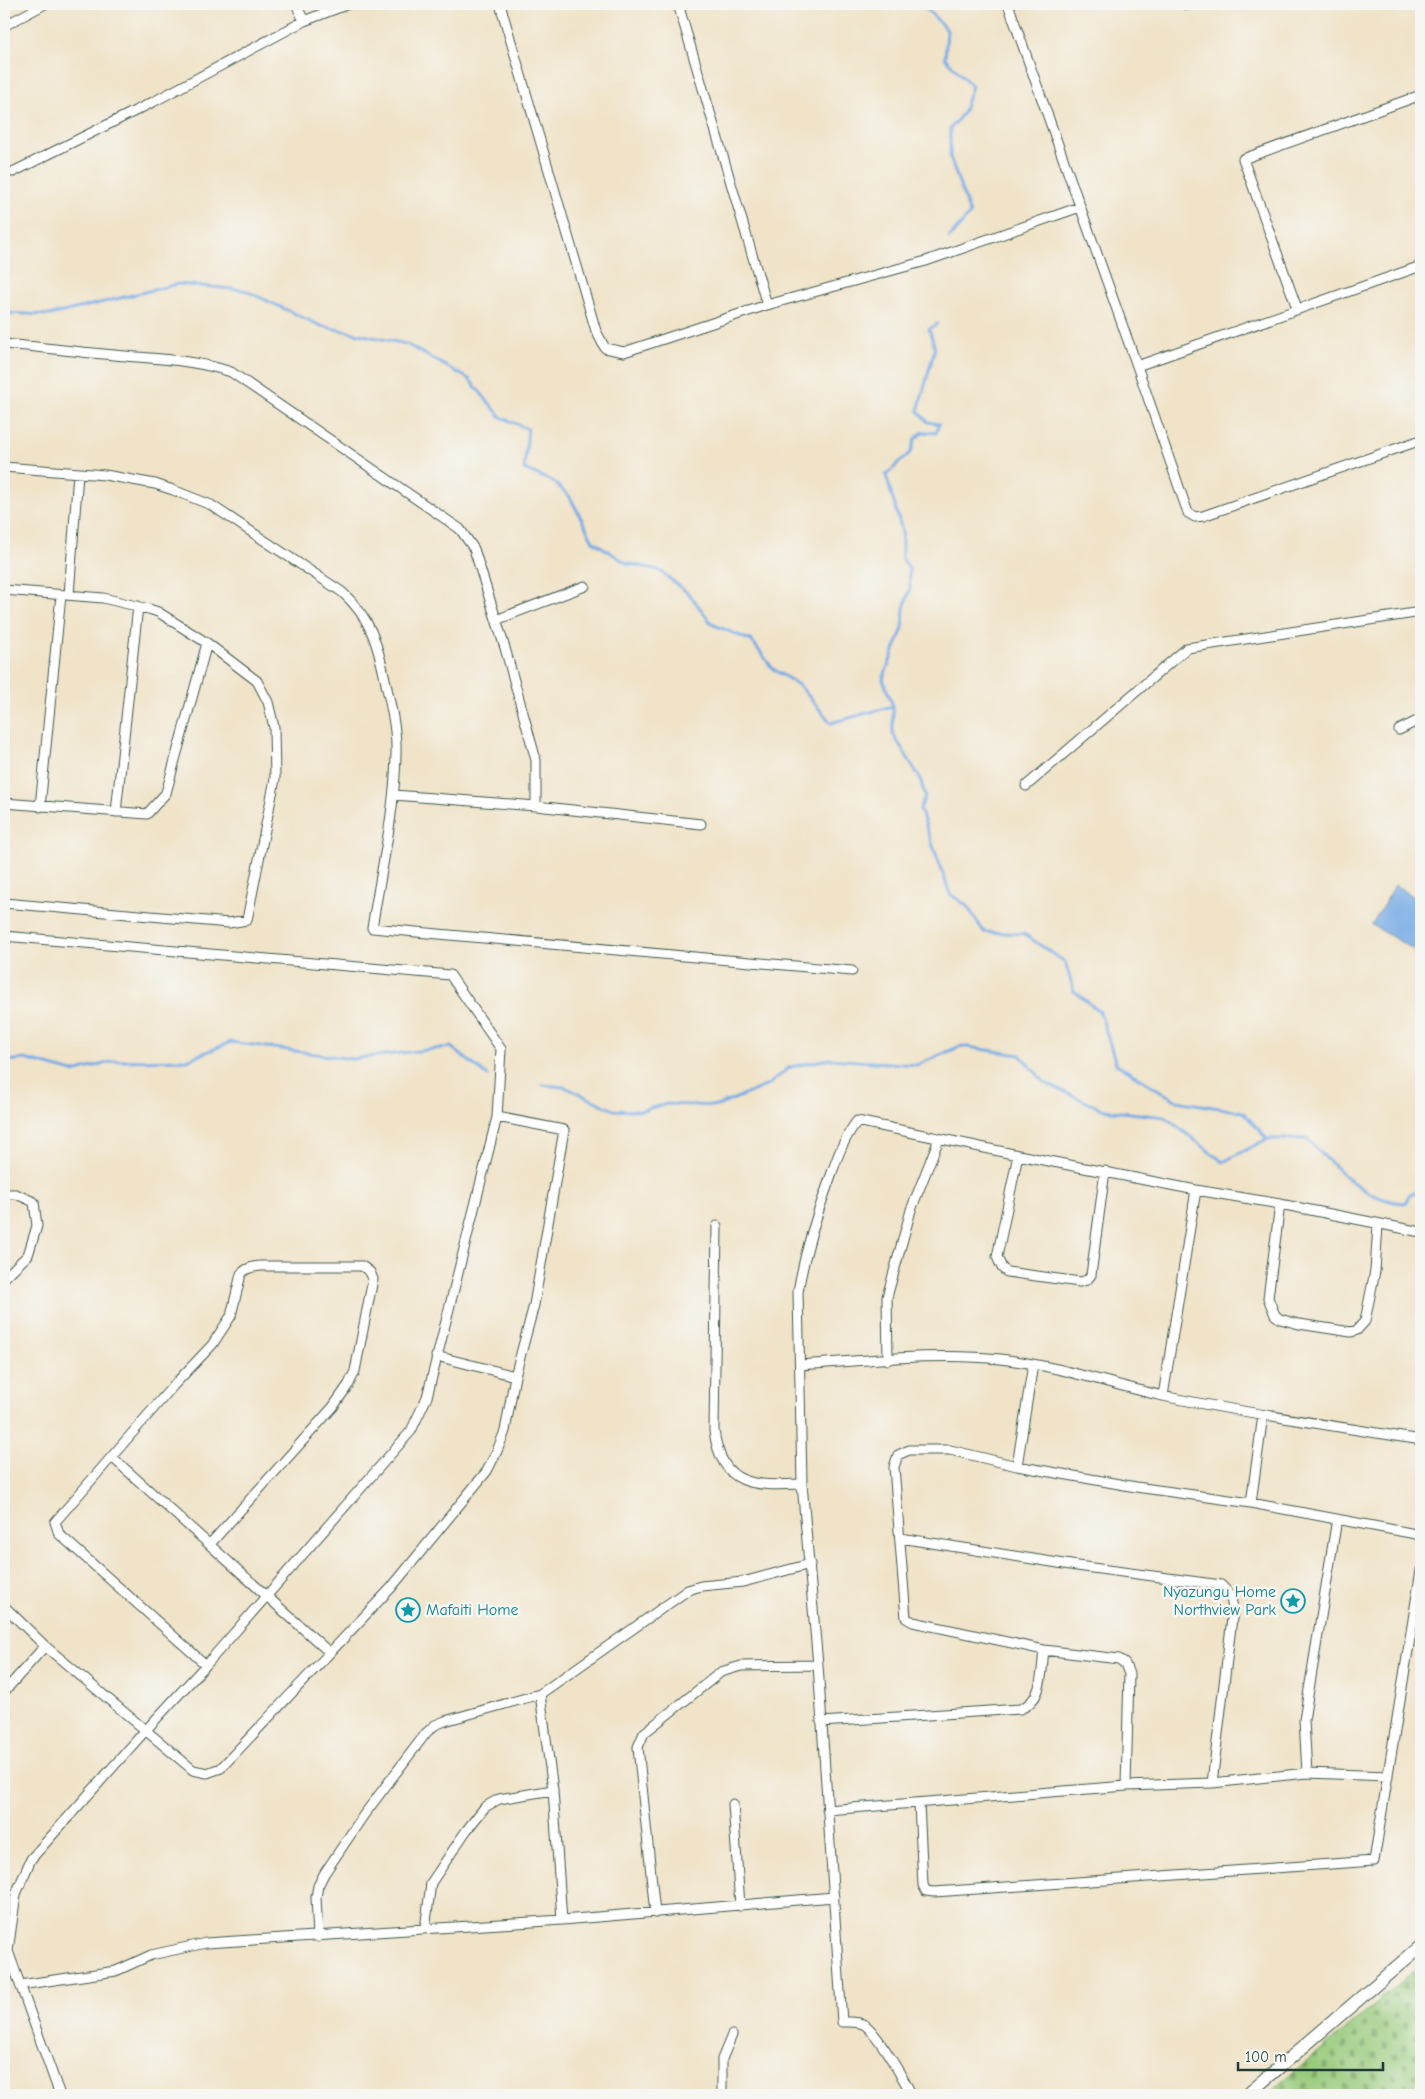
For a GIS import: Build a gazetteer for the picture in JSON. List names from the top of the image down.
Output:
{
  "places": {
    "place": ["Nyazungu Home Northview Park", "Mafaiti Home"]
  },
  "scale_bar": "100 m"
}
